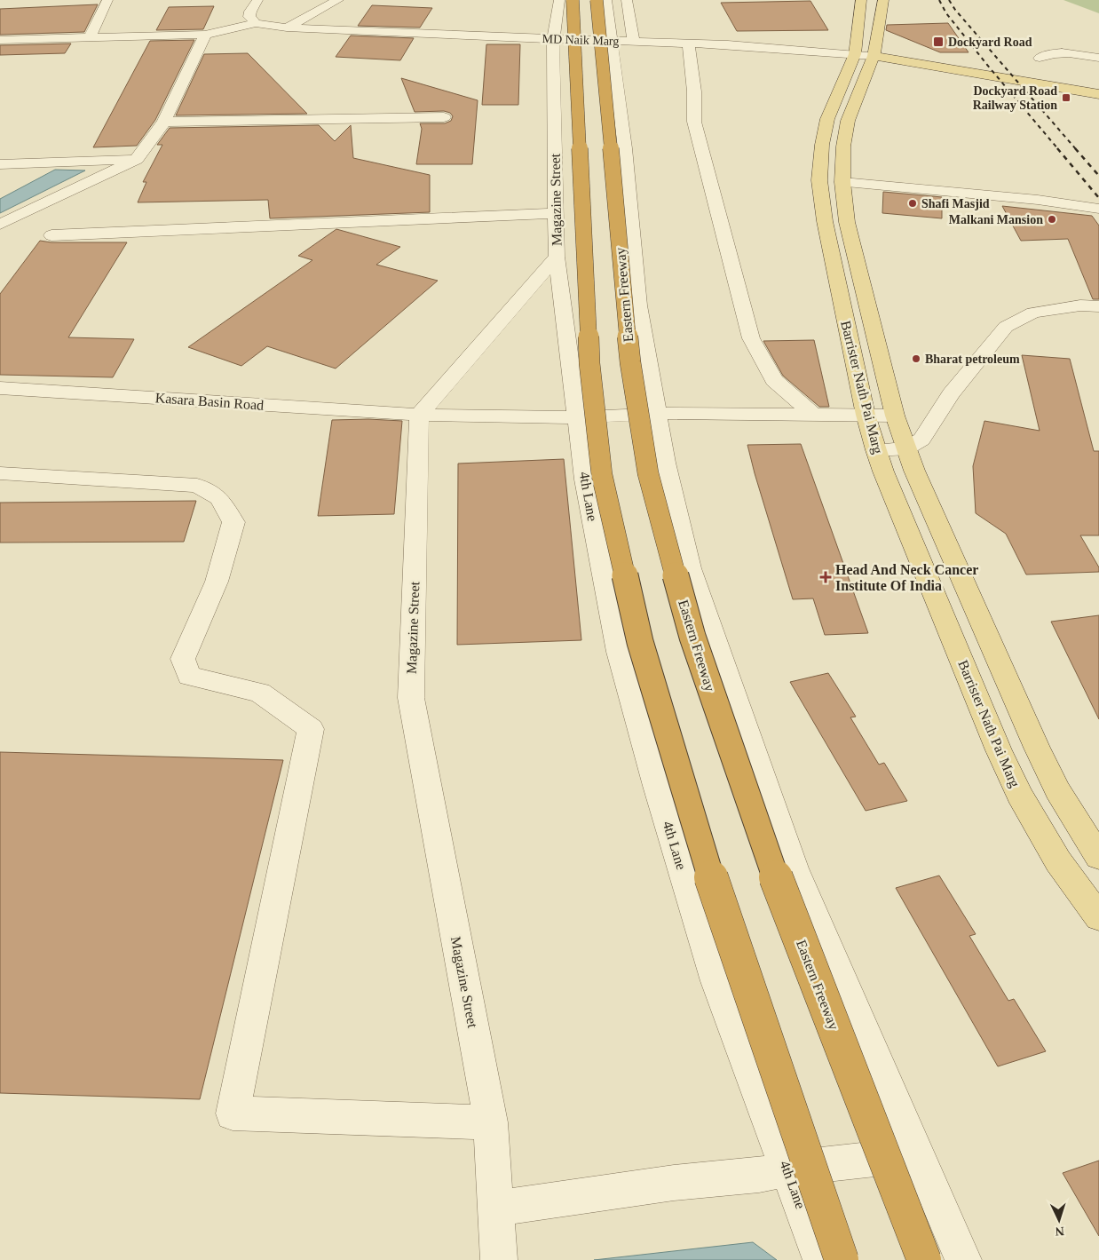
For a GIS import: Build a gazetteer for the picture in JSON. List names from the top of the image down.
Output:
{
  "streets": {
    "highway": ["Eastern Freeway"],
    "main road": ["Barrister Nath Pai Marg"],
    "street": [
      "MD Naik Marg",
      "Magazine Street",
      "Kasara Basin Road",
      "4th Lane"
    ]
  },
  "crossings": [
    ["MD Naik Marg", "Magazine Street"],
    ["MD Naik Marg", "Barrister Nath Pai Marg"],
    ["Magazine Street", "Kasara Basin Road"],
    ["Magazine Street", "4th Lane"],
    ["Barrister Nath Pai Marg", "Kasara Basin Road"],
    ["Kasara Basin Road", "4th Lane"]
  ],
  "places": {
    "transit": ["Dockyard Road", "Dockyard Road Railway Station"],
    "other": ["Shafi Masjid", "Malkani Mansion", "Bharat petroleum"],
    "health": ["Head And Neck Cancer Institute Of India"]
  },
  "north": "bottom"
}
